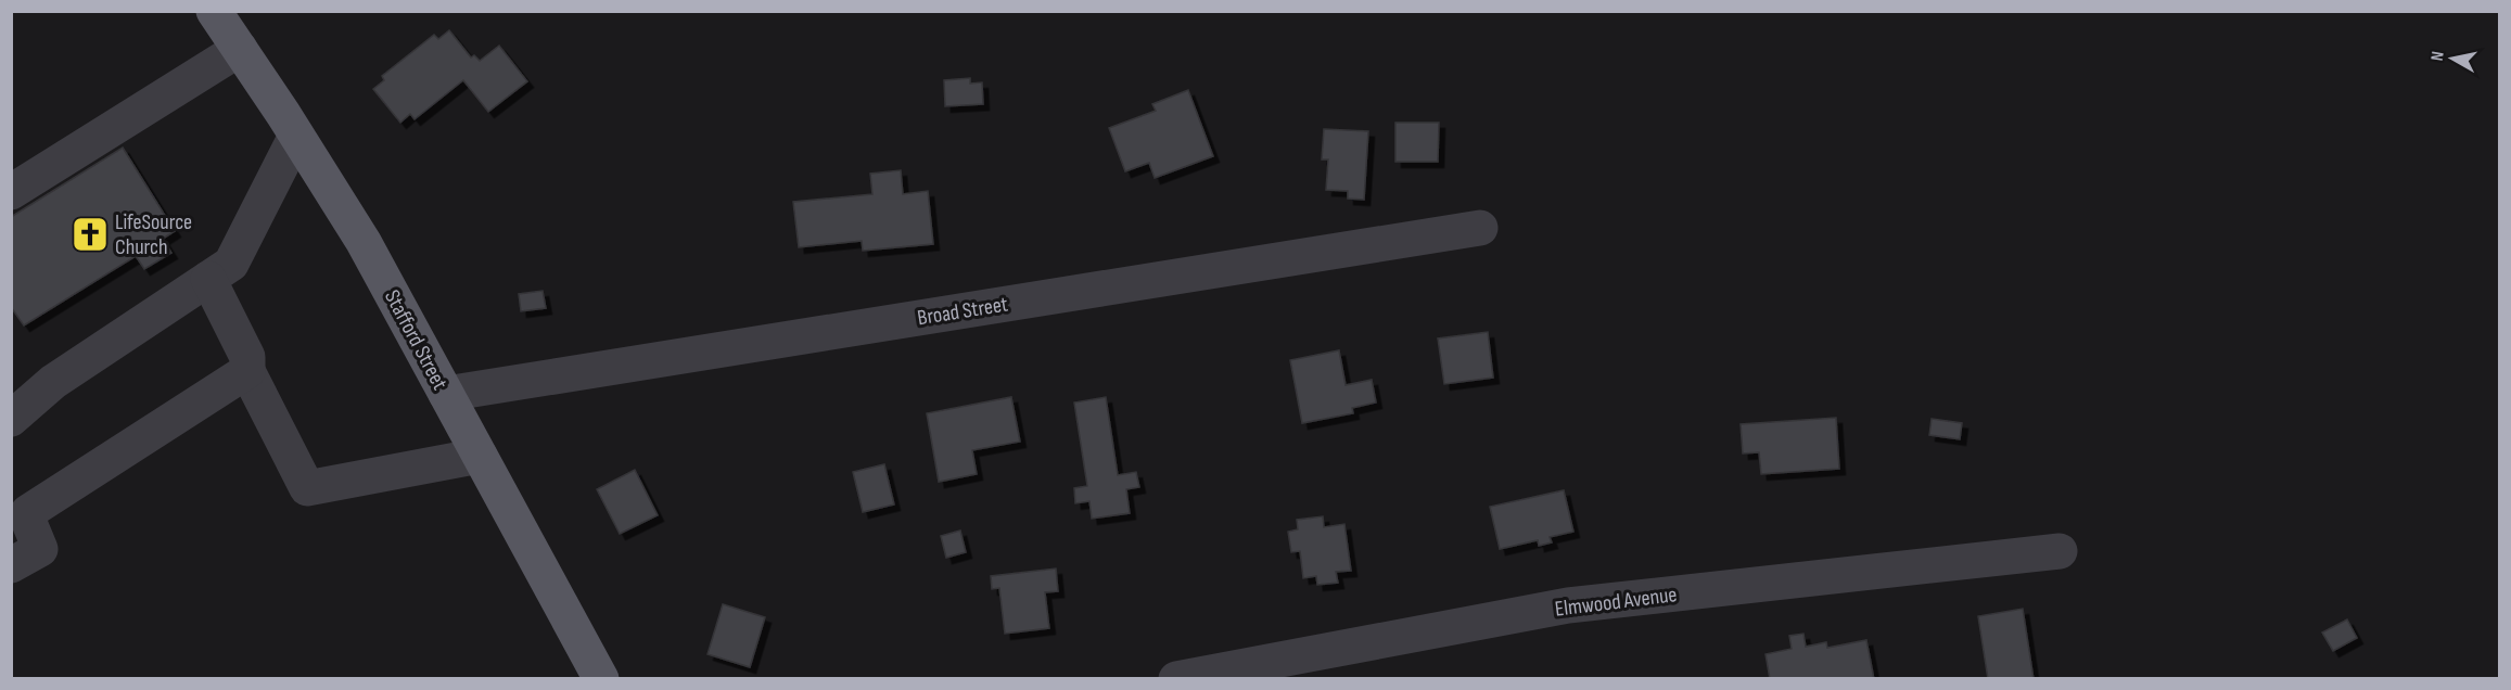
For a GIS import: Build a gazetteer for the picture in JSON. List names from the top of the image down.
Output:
{
  "streets": {
    "main road": ["Stafford Street"],
    "street": ["Broad Street", "Elmwood Avenue"]
  },
  "crossings": [
    ["Broad Street", "Stafford Street"]
  ],
  "places": {
    "church": ["LifeSource Church"]
  },
  "north": "left"
}
